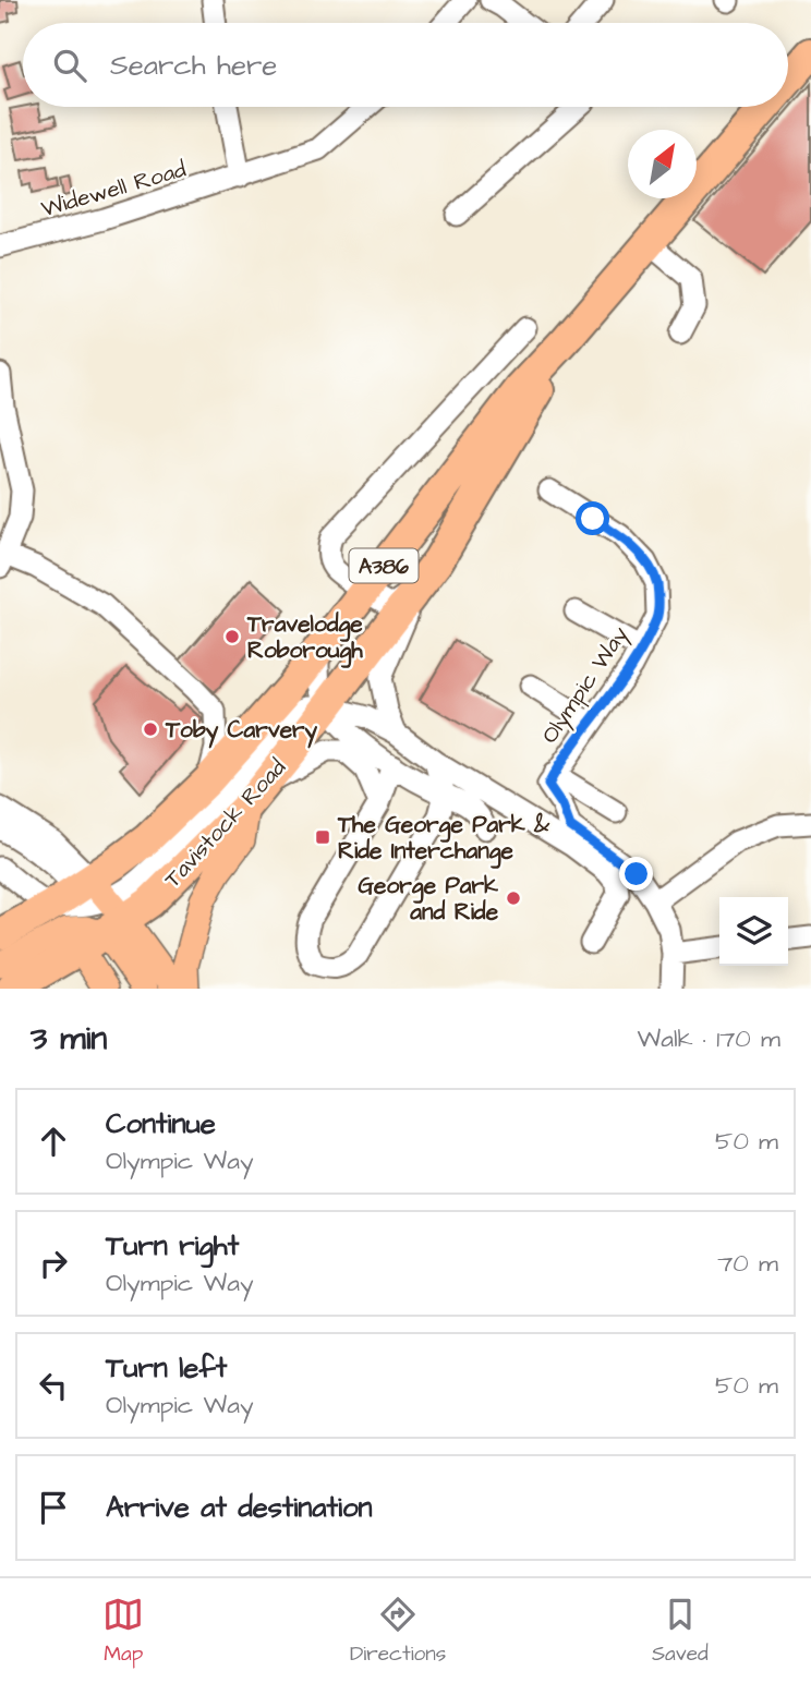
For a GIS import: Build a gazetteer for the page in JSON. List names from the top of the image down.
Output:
{
  "streets": {
    "highway": ["A386", "Tavistock Road"],
    "street": ["Widewell Road", "Olympic Way"]
  },
  "places": {
    "other": ["Travelodge Roborough", "Toby Carvery", "George Park and Ride"],
    "transit": ["The George Park & Ride Interchange"]
  },
  "north": "top right",
  "page": {
    "search": "Search here",
    "heading": ["3 min", "Walk · 170 m"],
    "list": [
      ["Continue", "Olympic Way", "50 m"],
      ["Turn right", "Olympic Way", "70 m"],
      ["Turn left", "Olympic Way", "50 m"],
      "Arrive at destination"
    ],
    "nav": ["Map", "Directions", "Saved"]
  }
}
